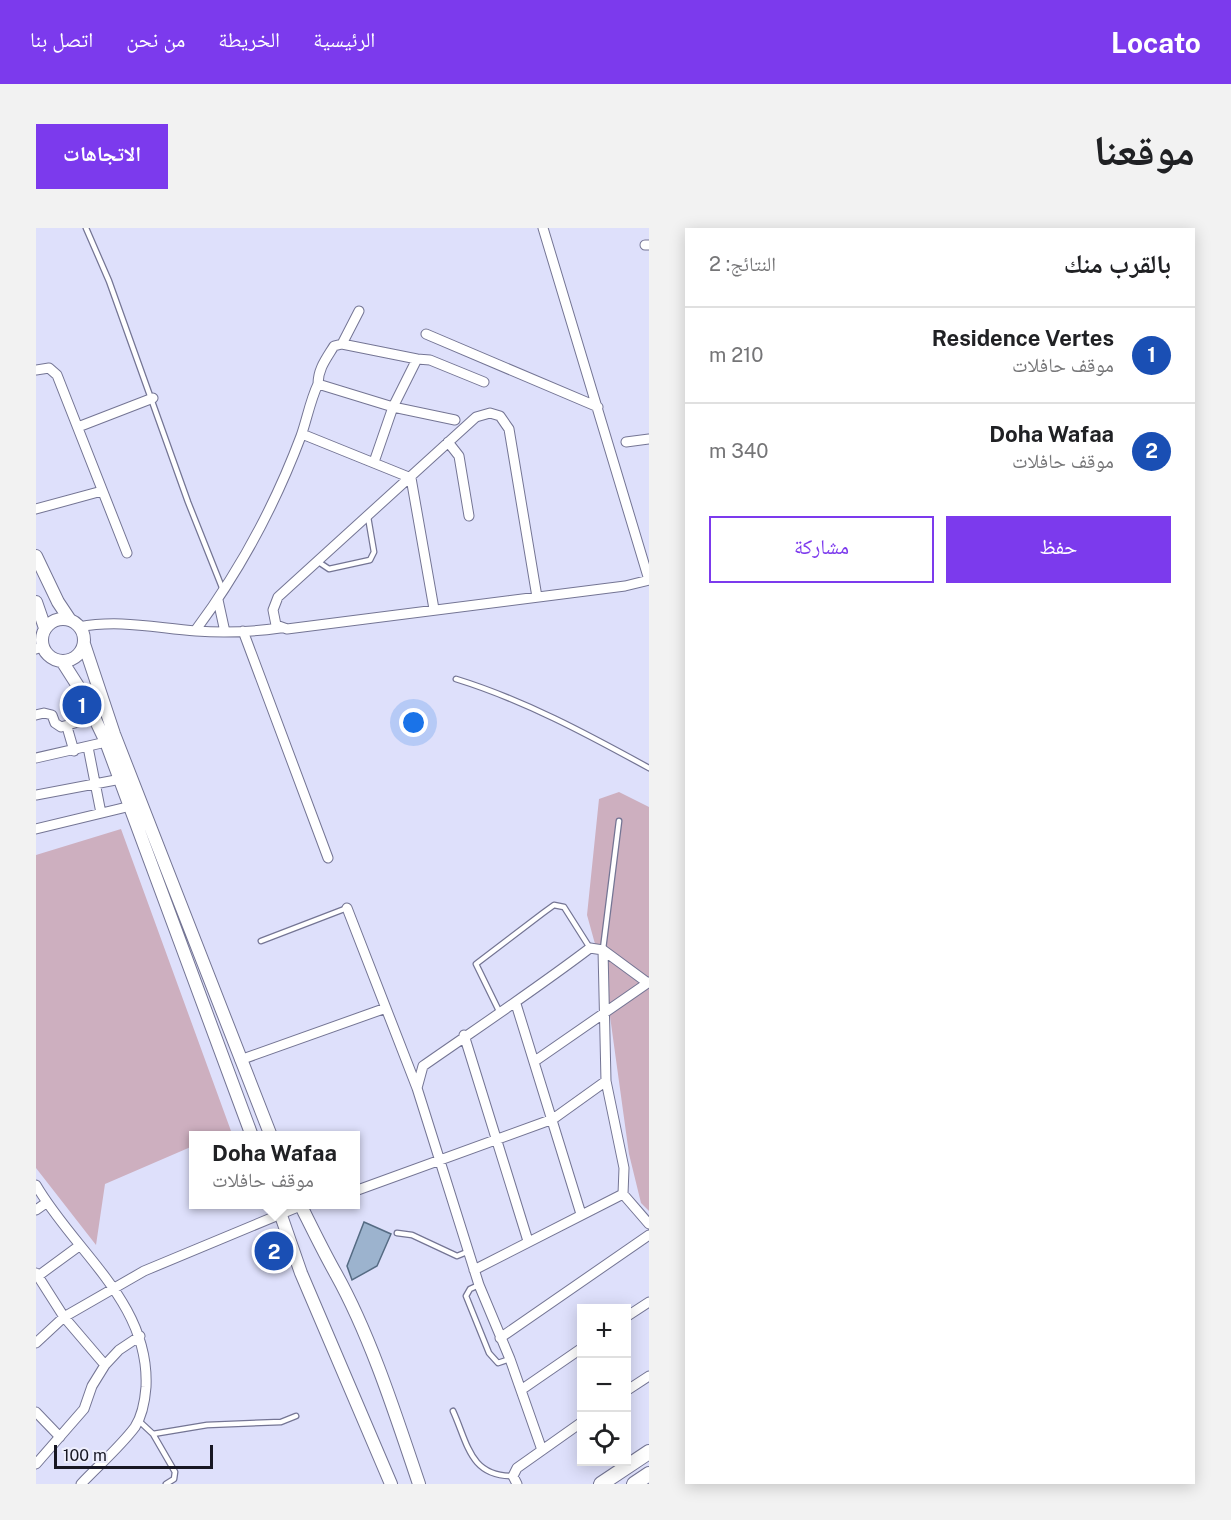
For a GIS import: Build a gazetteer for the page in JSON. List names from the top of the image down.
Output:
{
  "scale_bar": "100 m",
  "page": {
    "header": "Locato",
    "nav": [
      "الرئيسية",
      "الخريطة",
      "من نحن",
      "اتصل بنا"
    ],
    "title": "موقعنا",
    "buttons": [
      "الاتجاهات",
      ["حفظ", "مشاركة"]
    ],
    "heading": ["بالقرب منك", "النتائج: 2"],
    "list": [
      {
        "mark": "1",
        "name": "Residence Vertes",
        "note": "موقف حافلات",
        "value": "210 m"
      },
      {
        "mark": "2",
        "name": "Doha Wafaa",
        "note": "موقف حافلات",
        "value": "340 m"
      }
    ],
    "pins": ["1", "2"],
    "popup": ["Doha Wafaa", "موقف حافلات"],
    "map_buttons": ["+", "−"],
    "scale": "100 m"
  }
}
